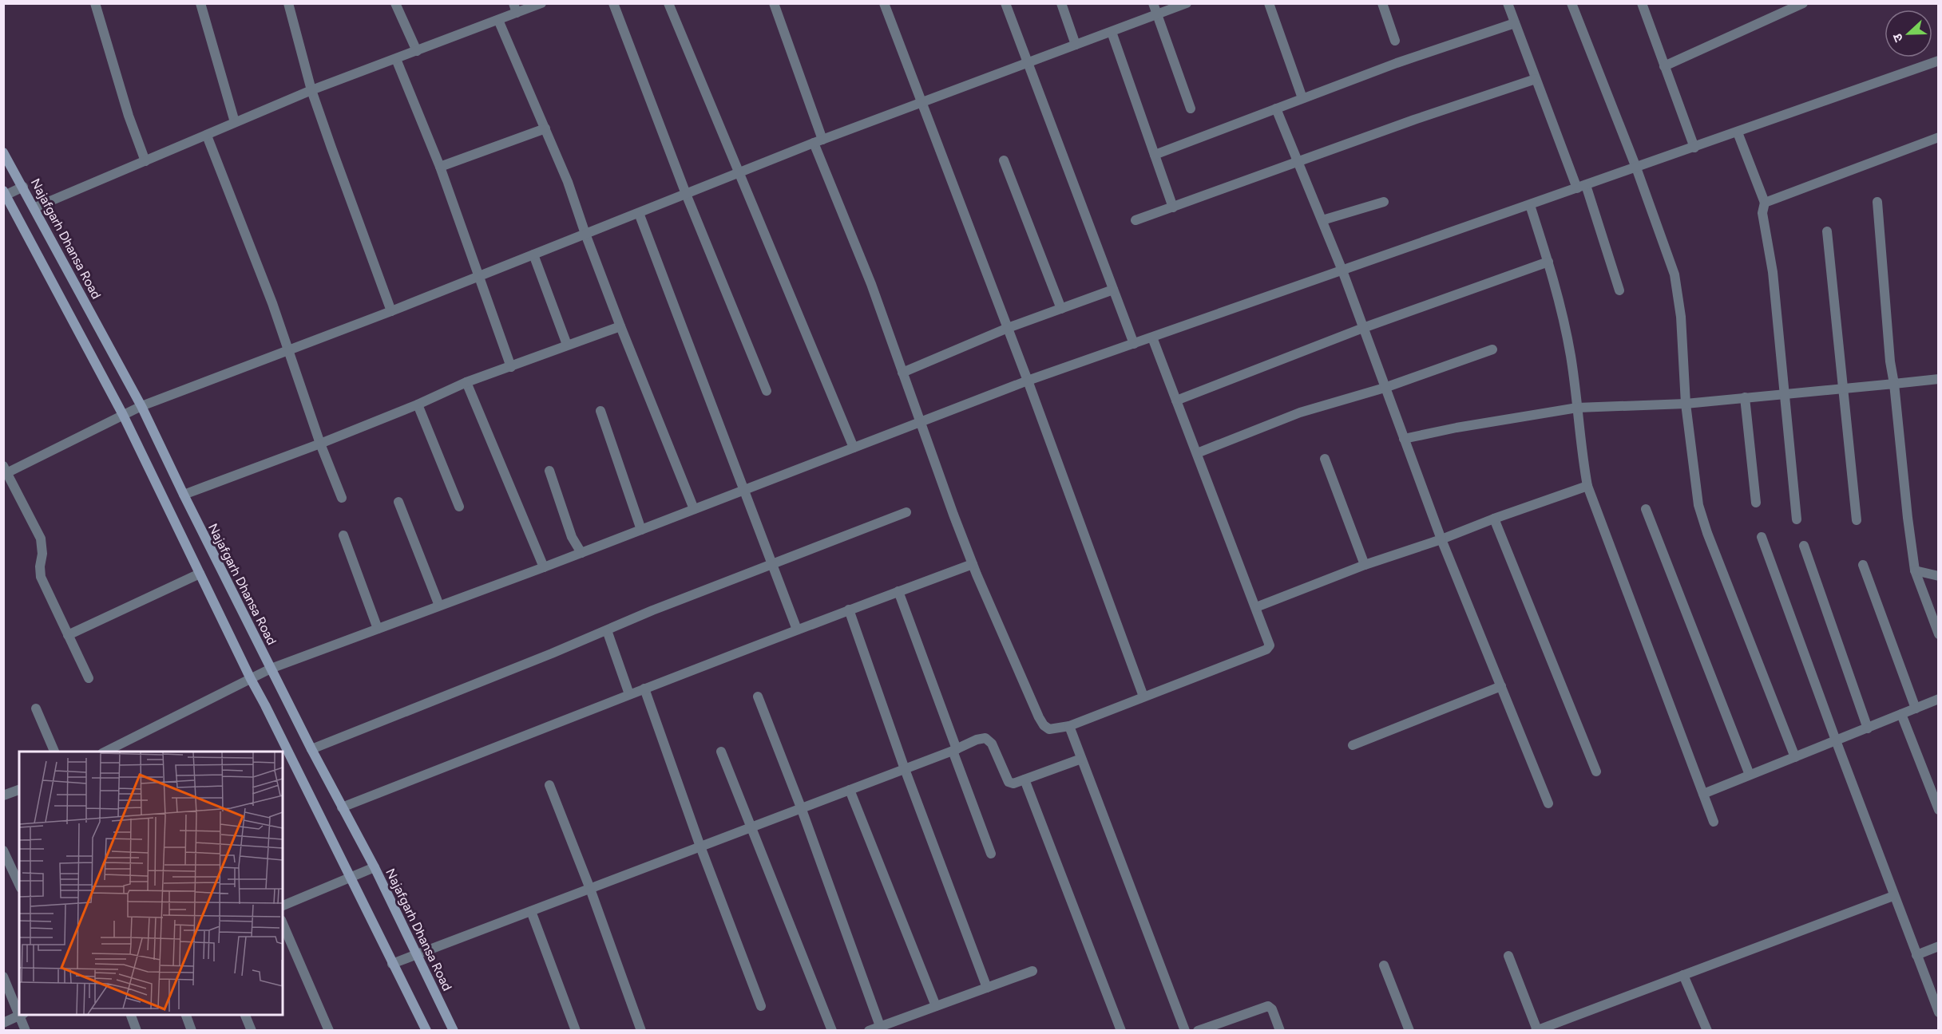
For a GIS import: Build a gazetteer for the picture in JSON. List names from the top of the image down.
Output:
{
  "streets": {
    "main road": ["Najafgarh Dhansa Road"]
  },
  "north": "left"
}
